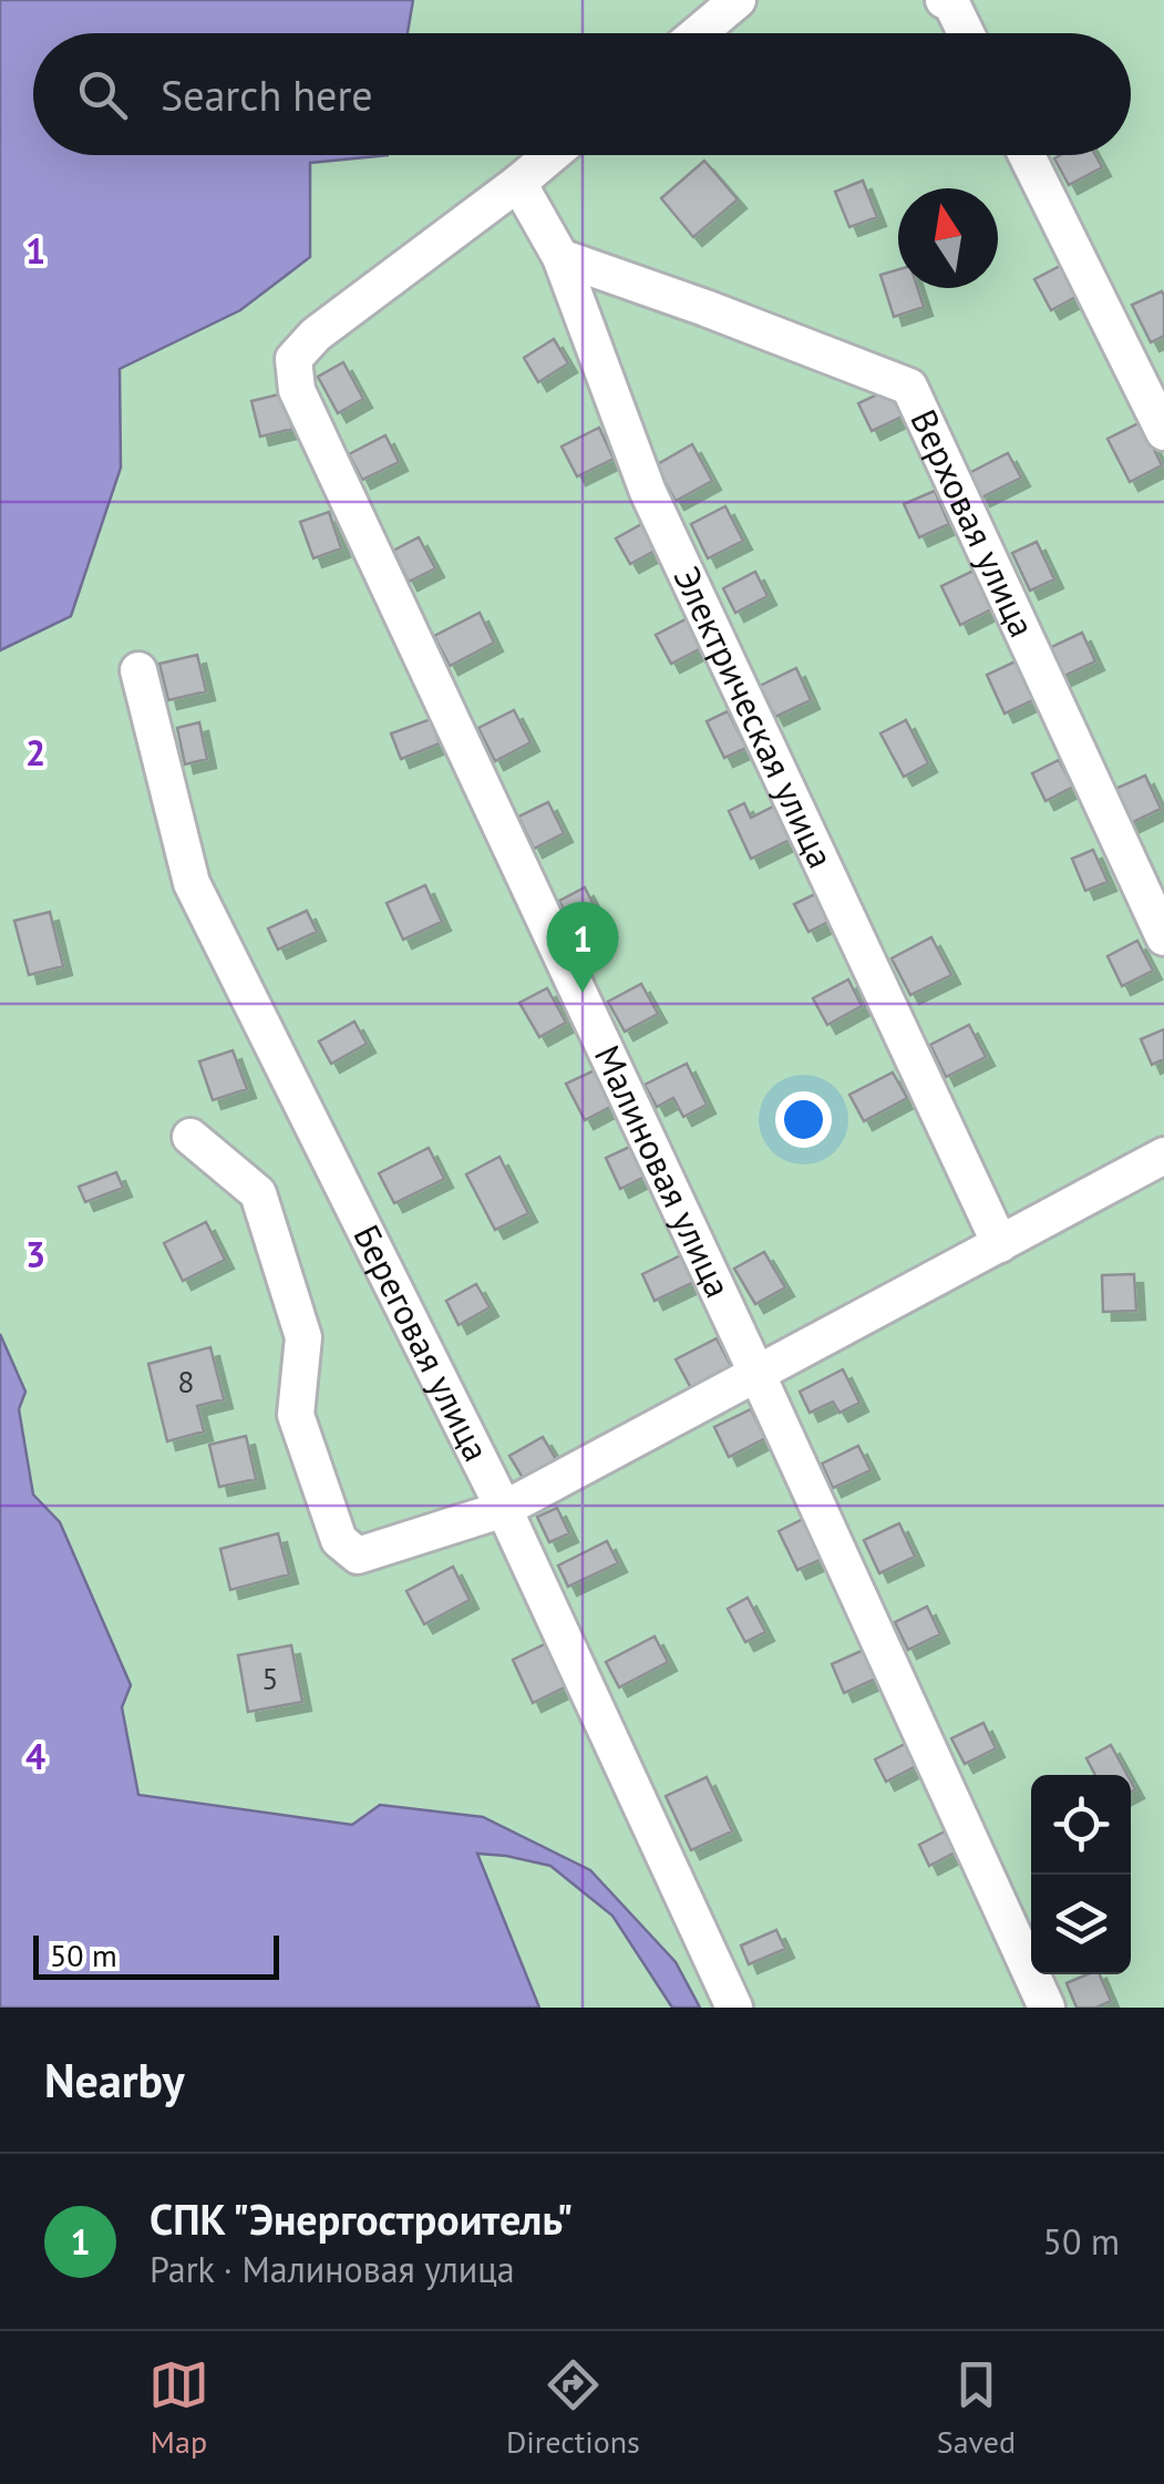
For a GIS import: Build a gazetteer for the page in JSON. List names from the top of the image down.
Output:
{
  "streets": {
    "street": [
      "Верховая улица",
      "Электрическая улица",
      "Малиновая улица",
      "Береговая улица"
    ]
  },
  "crossings": [
    ["Верховая улица", "Электрическая улица"],
    ["Электрическая улица", "Малиновая улица"]
  ],
  "house_numbers": ["8", "5"],
  "scale_bar": "50 m",
  "north": "top",
  "page": {
    "search": "Search here",
    "pins": "1",
    "scale": "50 m",
    "heading": "Nearby",
    "list": [
      {
        "mark": "1",
        "name": "СПК \"Энергостроитель\"",
        "note": "Park · Малиновая улица",
        "value": "50 m"
      }
    ],
    "nav": ["Map", "Directions", "Saved"]
  },
  "grid": {
    "rows": [
      "1",
      "2",
      "3",
      "4"
    ]
  }
}
